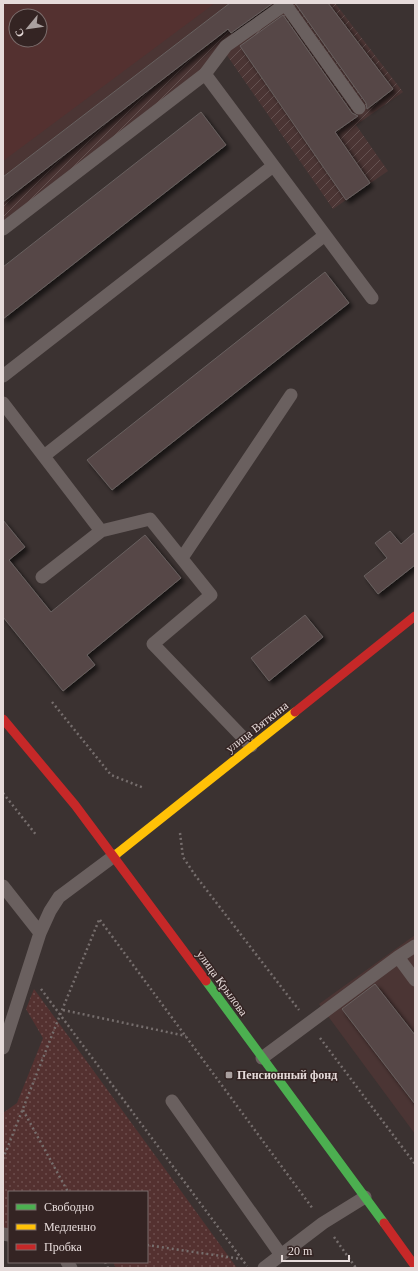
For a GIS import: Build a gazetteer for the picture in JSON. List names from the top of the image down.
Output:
{
  "streets": {
    "main road": ["улица Вяткина", "улица Крылова"]
  },
  "crossings": [
    ["улица Вяткина", "улица Крылова"]
  ],
  "places": {
    "transit": ["Пенсионный фонд"]
  },
  "legend": ["Свободно", "Медленно", "Пробка"],
  "scale_bar": "20 m",
  "north": "bottom left"
}
